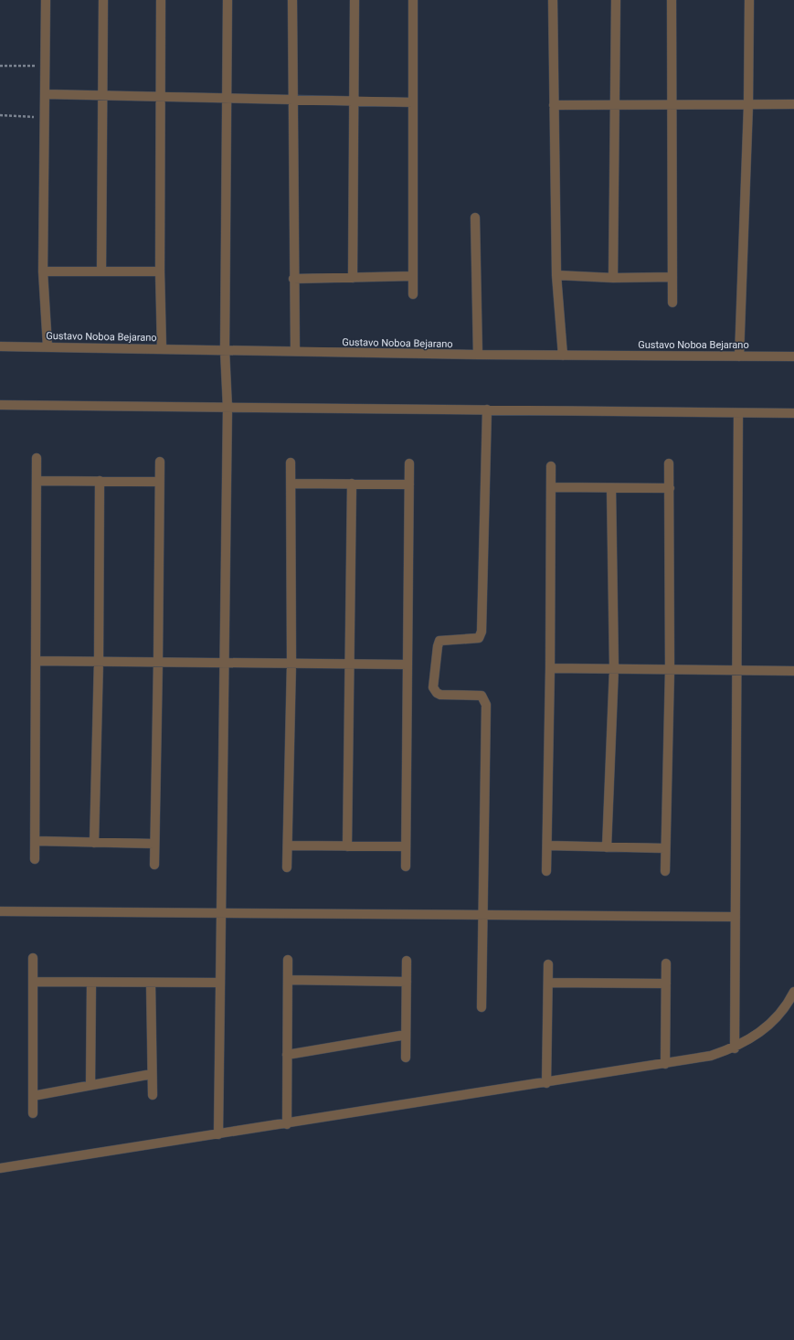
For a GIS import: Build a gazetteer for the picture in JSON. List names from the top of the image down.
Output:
{
  "streets": {
    "street": ["Gustavo Noboa Bejarano"]
  }
}
